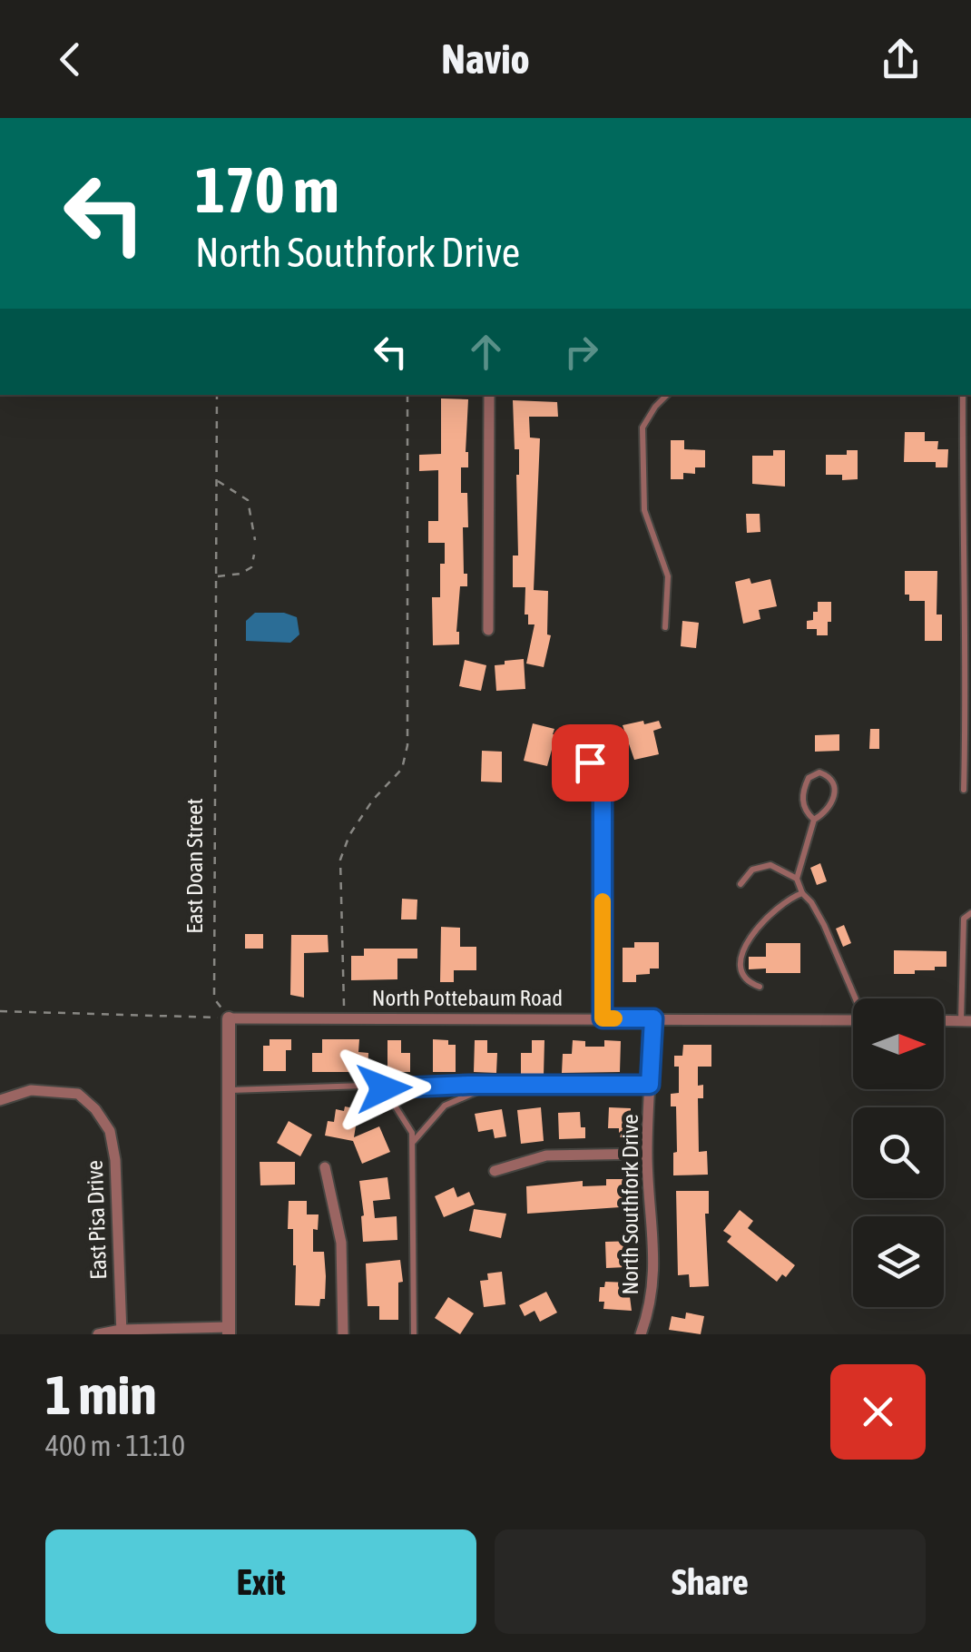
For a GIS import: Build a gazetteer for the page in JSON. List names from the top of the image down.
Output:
{
  "streets": {
    "street": ["North Pottebaum Road", "North Southfork Drive", "East Pisa Drive"],
    "path": ["East Doan Street"]
  },
  "crossings": [
    ["East Doan Street", "North Pottebaum Road"],
    ["North Pottebaum Road", "North Southfork Drive"]
  ],
  "north": "right",
  "page": {
    "header": "Navio",
    "turn": ["170 m", "North Southfork Drive"],
    "heading": ["1 min", "400 m · 11:10"],
    "buttons": ["Exit", "Share"]
  }
}
